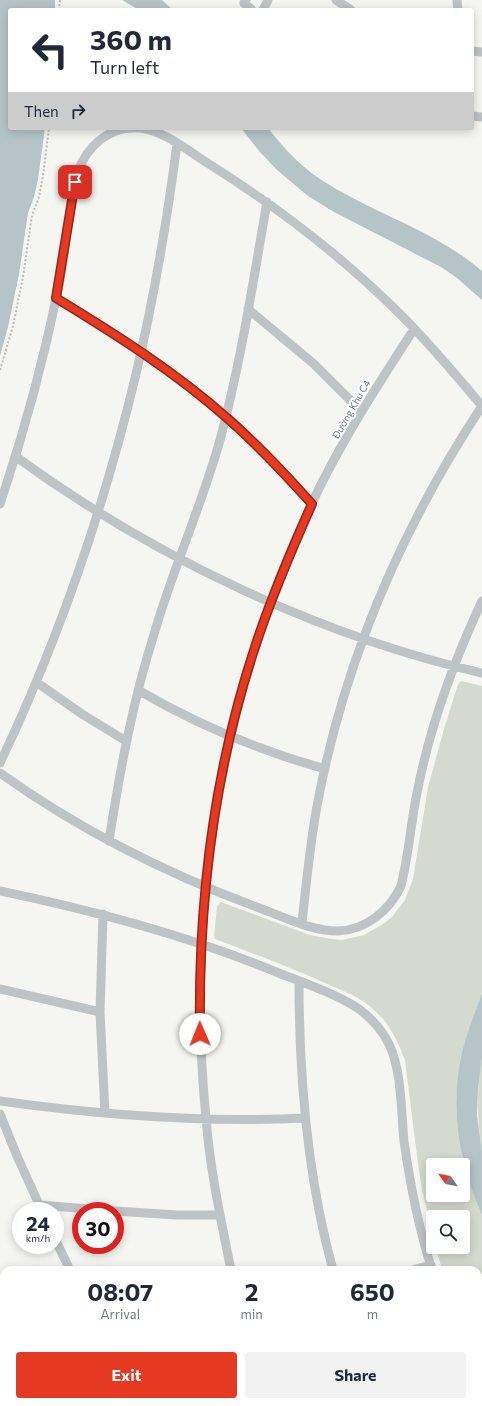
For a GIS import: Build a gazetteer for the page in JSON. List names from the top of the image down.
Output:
{
  "streets": {
    "street": ["Đường Khu C4"]
  },
  "north": "top left",
  "page": {
    "turn": ["360 m", "Turn left"],
    "then": "Then",
    "speed": "24 km/h",
    "limit": "30",
    "eta": [
      "08:07",
      "Arrival",
      "2",
      "min",
      "650",
      "m"
    ],
    "buttons": ["Exit", "Share"]
  }
}
